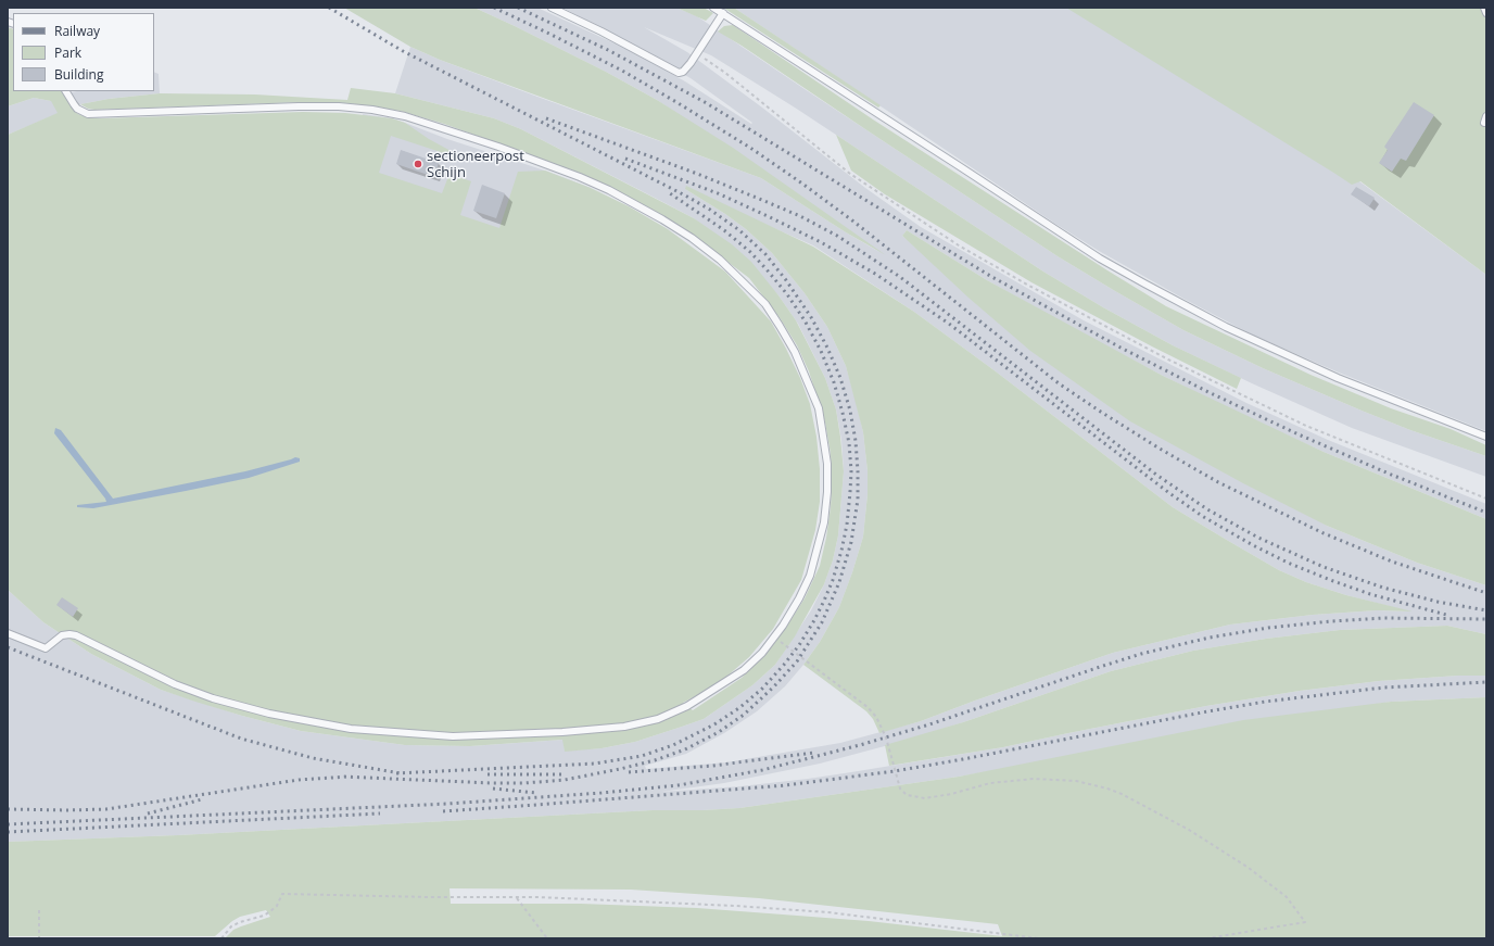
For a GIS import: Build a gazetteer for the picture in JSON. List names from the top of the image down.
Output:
{
  "places": ["sectioneerpost Schijn"],
  "legend": ["Railway", "Park", "Building"]
}
